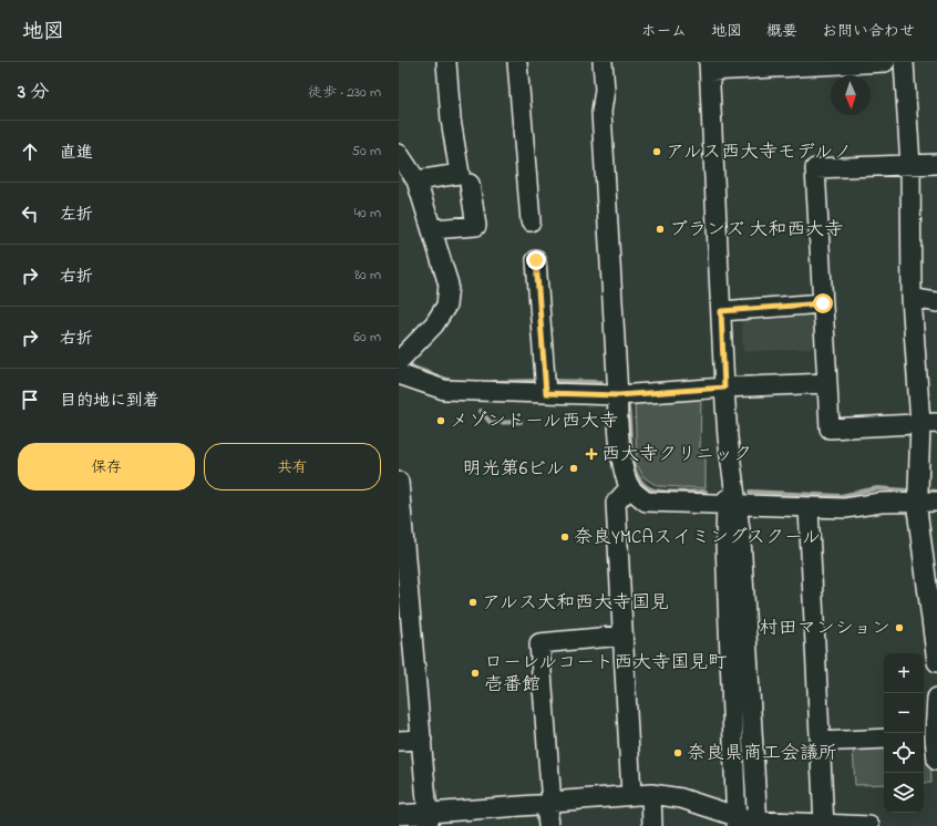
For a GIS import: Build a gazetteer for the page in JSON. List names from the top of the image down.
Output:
{
  "places": {
    "other": [
      "アルス西大寺モデルノ",
      "ブランズ 大和西大寺",
      "メゾンドール西大寺",
      "明光第6ビル",
      "奈良YMCAスイミングスクール",
      "アルス大和西大寺国見",
      "村田マンション",
      "ローレルコート西大寺国見町 壱番館",
      "奈良県商工会議所"
    ],
    "health": ["西大寺クリニック"]
  },
  "north": "bottom",
  "page": {
    "header": "地図",
    "nav": [
      "ホーム",
      "地図",
      "概要",
      "お問い合わせ"
    ],
    "heading": ["3 分", "徒歩 · 230 m"],
    "list": [
      ["直進", "50 m"],
      ["左折", "40 m"],
      ["右折", "80 m"],
      ["右折", "60 m"],
      "目的地に到着"
    ],
    "buttons": ["保存", "共有"],
    "map_buttons": ["+", "−"]
  }
}
